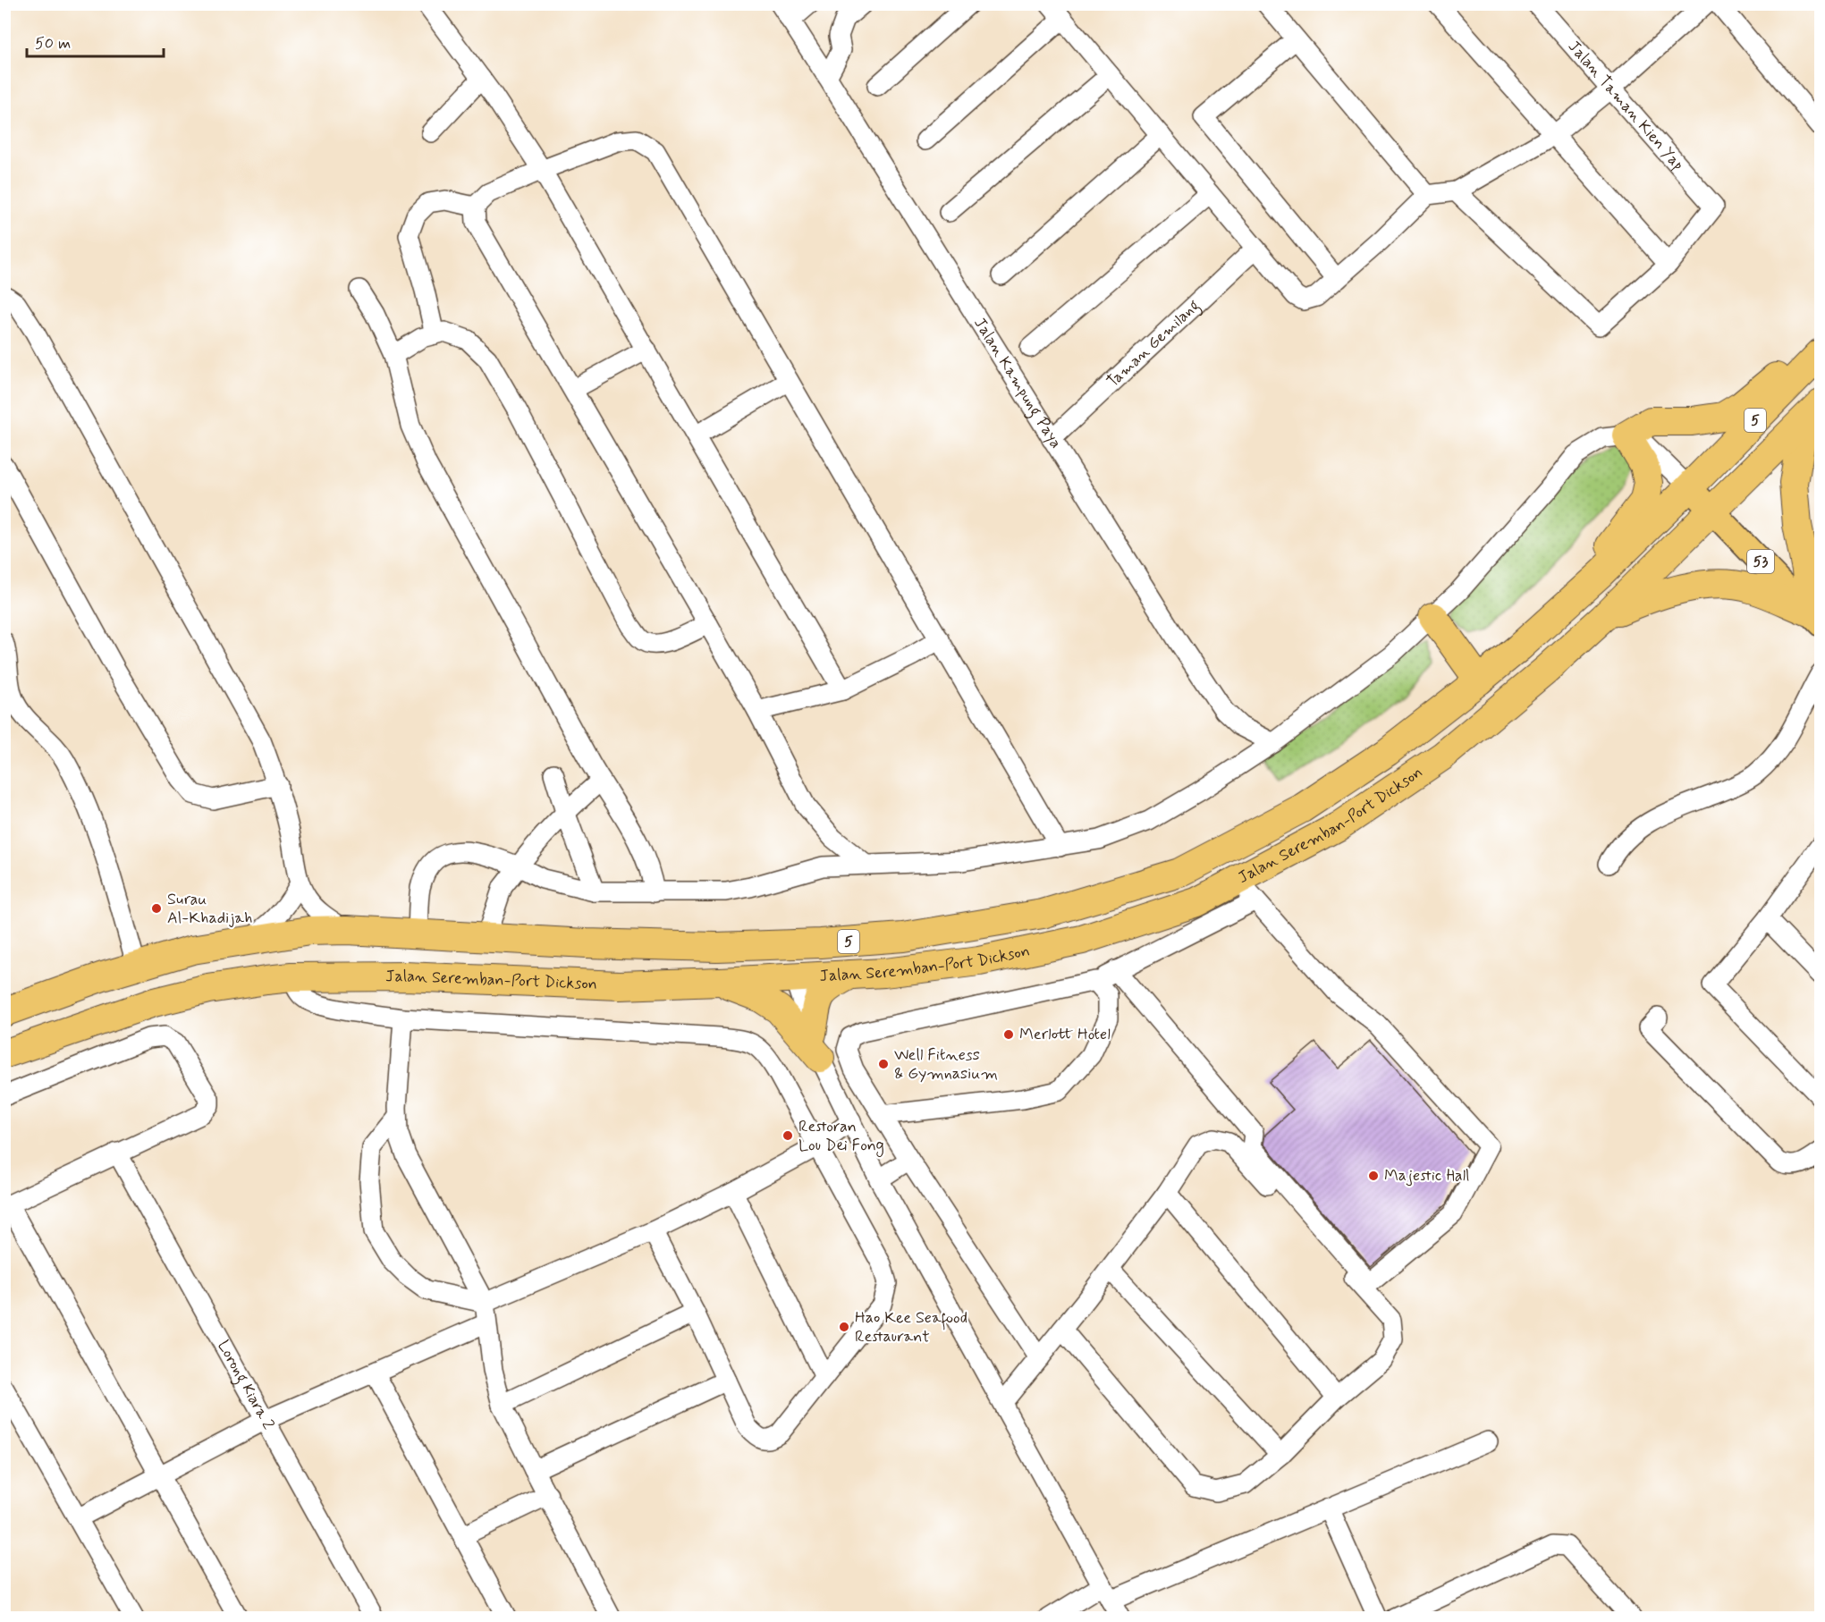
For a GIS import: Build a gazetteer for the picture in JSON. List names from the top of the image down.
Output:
{
  "streets": {
    "highway": ["5", "Jalan Seremban-Port Dickson"],
    "main road": ["53"],
    "street": [
      "Jalan Taman Kien Yap",
      "Taman Gemilang",
      "Jalan Kampung Paya",
      "Lorong Kiara 2"
    ]
  },
  "crossings": [
    ["Taman Gemilang", "Jalan Kampung Paya"],
    ["5", "53"],
    ["5", "Jalan Seremban-Port Dickson"],
    ["53", "Jalan Seremban-Port Dickson"]
  ],
  "places": [
    "Surau Al-Khadijah",
    "Merlott Hotel",
    "Well Fitness & Gymnasium",
    "Restoran Lou Dei Fong",
    "Majestic Hall",
    "Hao Kee Seafood Restaurant"
  ],
  "scale_bar": "50 m"
}
